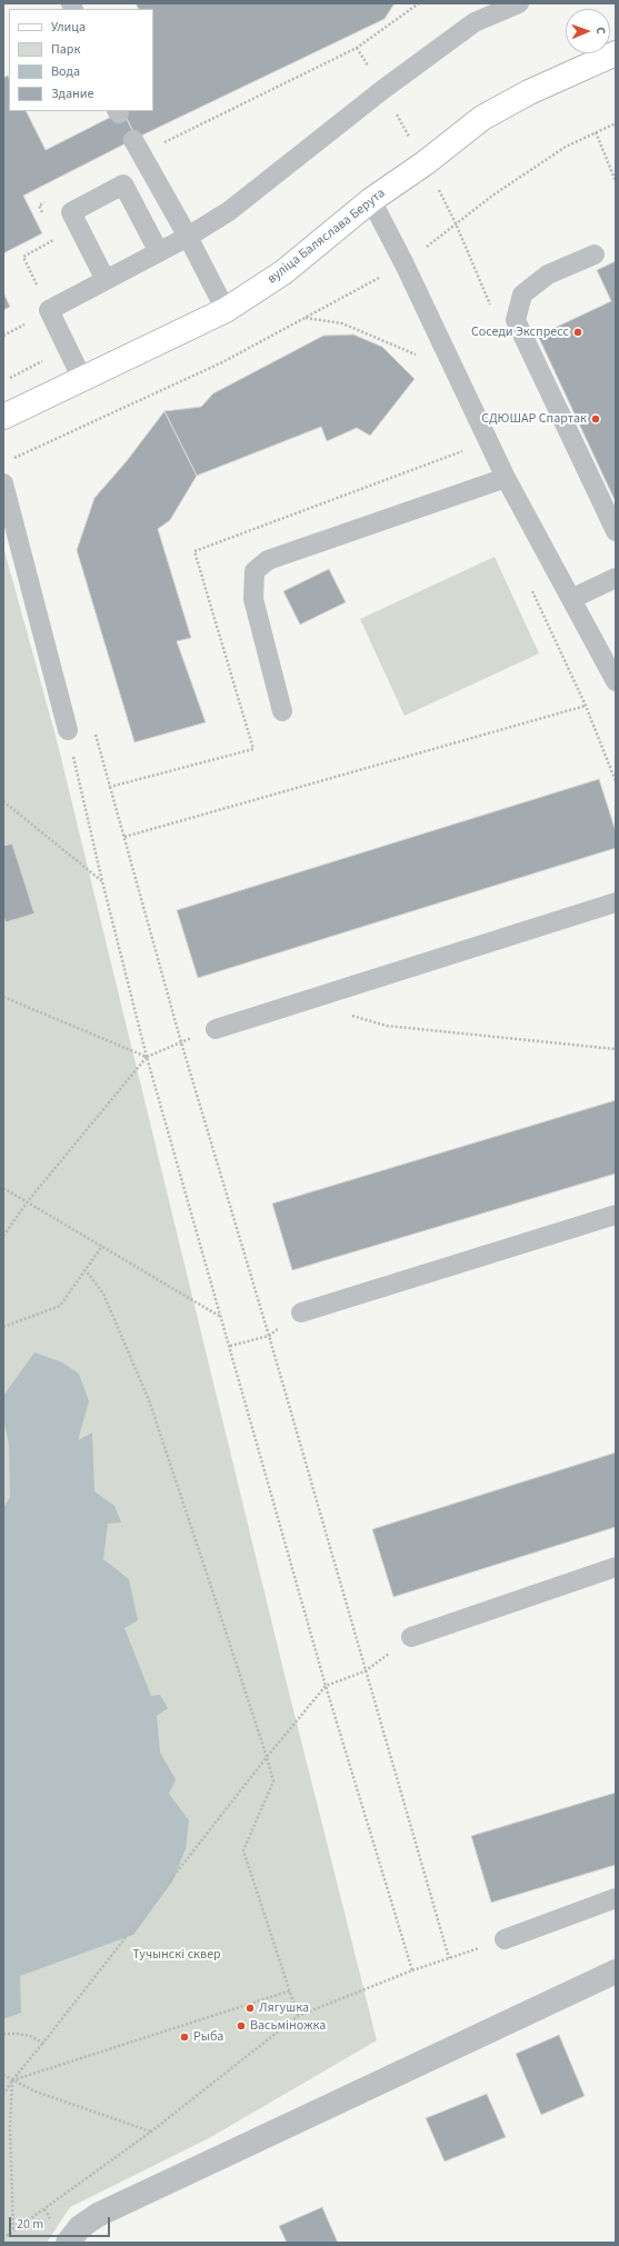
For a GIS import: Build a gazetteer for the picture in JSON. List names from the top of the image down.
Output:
{
  "streets": {
    "street": ["вуліца Баляслава Берута"]
  },
  "parks": ["Тучынскі сквер"],
  "places": [
    "Соседи Экспресс",
    "СДЮШАР Спартак",
    "Лягушка",
    "Васьміножка",
    "Рыба"
  ],
  "legend": [
    "Улица",
    "Парк",
    "Вода",
    "Здание"
  ],
  "scale_bar": "20 m",
  "north": "right"
}
